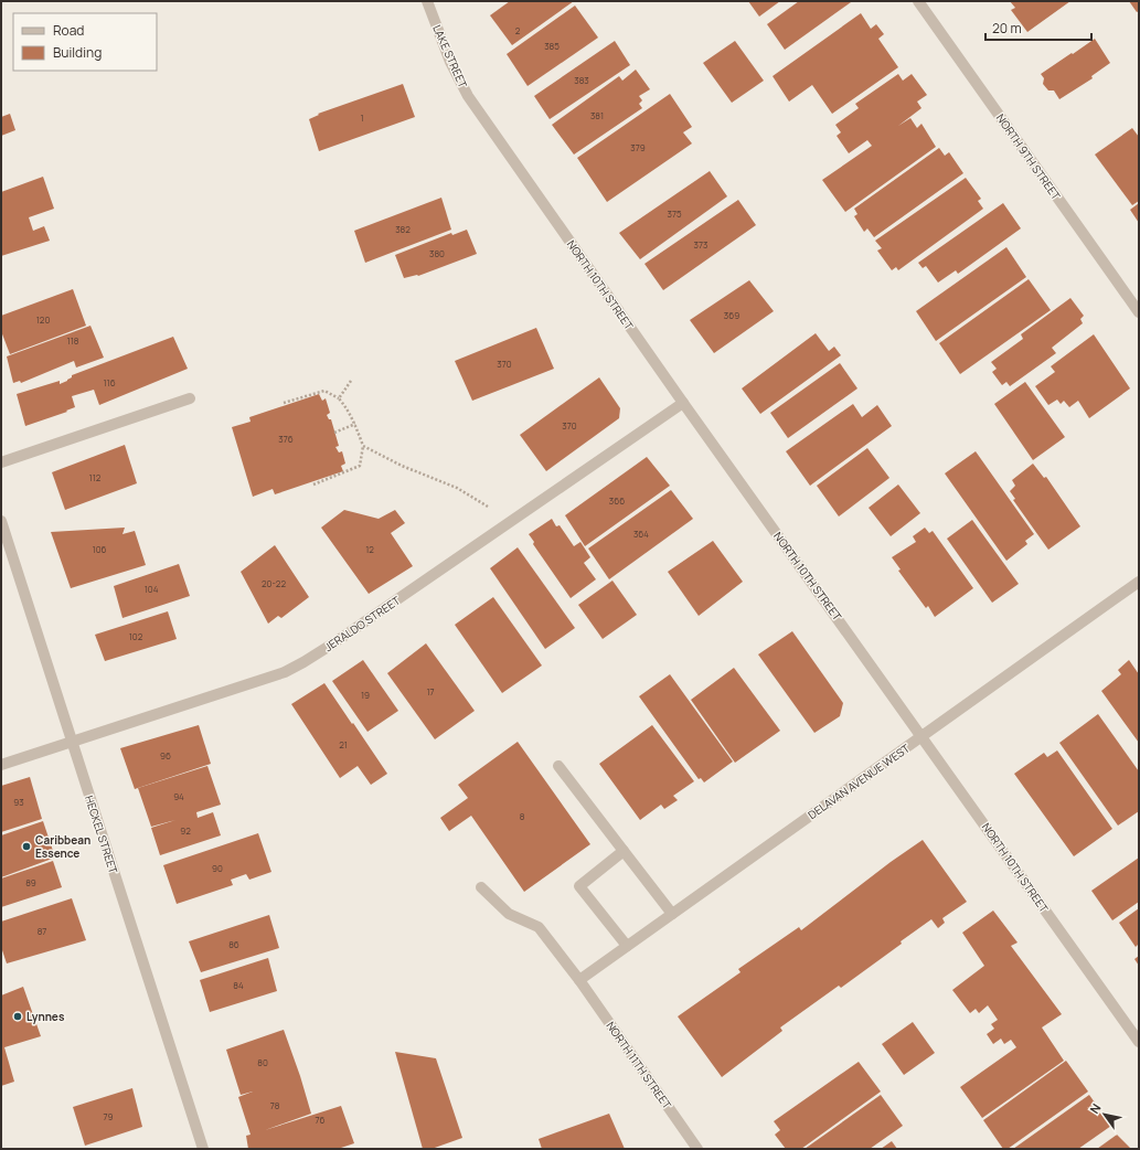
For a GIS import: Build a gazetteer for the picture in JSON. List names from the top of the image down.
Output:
{
  "streets": {
    "street": [
      "LAKE STREET",
      "NORTH 9TH STREET",
      "NORTH 10TH STREET",
      "JERALDO STREET",
      "DELAVAN AVENUE WEST",
      "HECKEL STREET",
      "NORTH 11TH STREET"
    ]
  },
  "crossings": [
    ["LAKE STREET", "NORTH 10TH STREET"],
    ["NORTH 10TH STREET", "JERALDO STREET"],
    ["NORTH 10TH STREET", "DELAVAN AVENUE WEST"],
    ["JERALDO STREET", "HECKEL STREET"],
    ["DELAVAN AVENUE WEST", "NORTH 11TH STREET"]
  ],
  "places": ["Caribbean Essence", "Lynnes"],
  "house_numbers": [
    "2",
    "385",
    "383",
    "381",
    "1",
    "379",
    "375",
    "382",
    "373",
    "380",
    "369",
    "120",
    "118",
    "370",
    "116",
    "370",
    "376",
    "112",
    "366",
    "364",
    "106",
    "12",
    "20-22",
    "104",
    "102",
    "17",
    "19",
    "21",
    "96",
    "94",
    "93",
    "8",
    "92",
    "90",
    "89",
    "87",
    "86",
    "84",
    "80",
    "78",
    "79",
    "76"
  ],
  "legend": ["Road", "Building"],
  "scale_bar": "20 m",
  "north": "top left"
}
